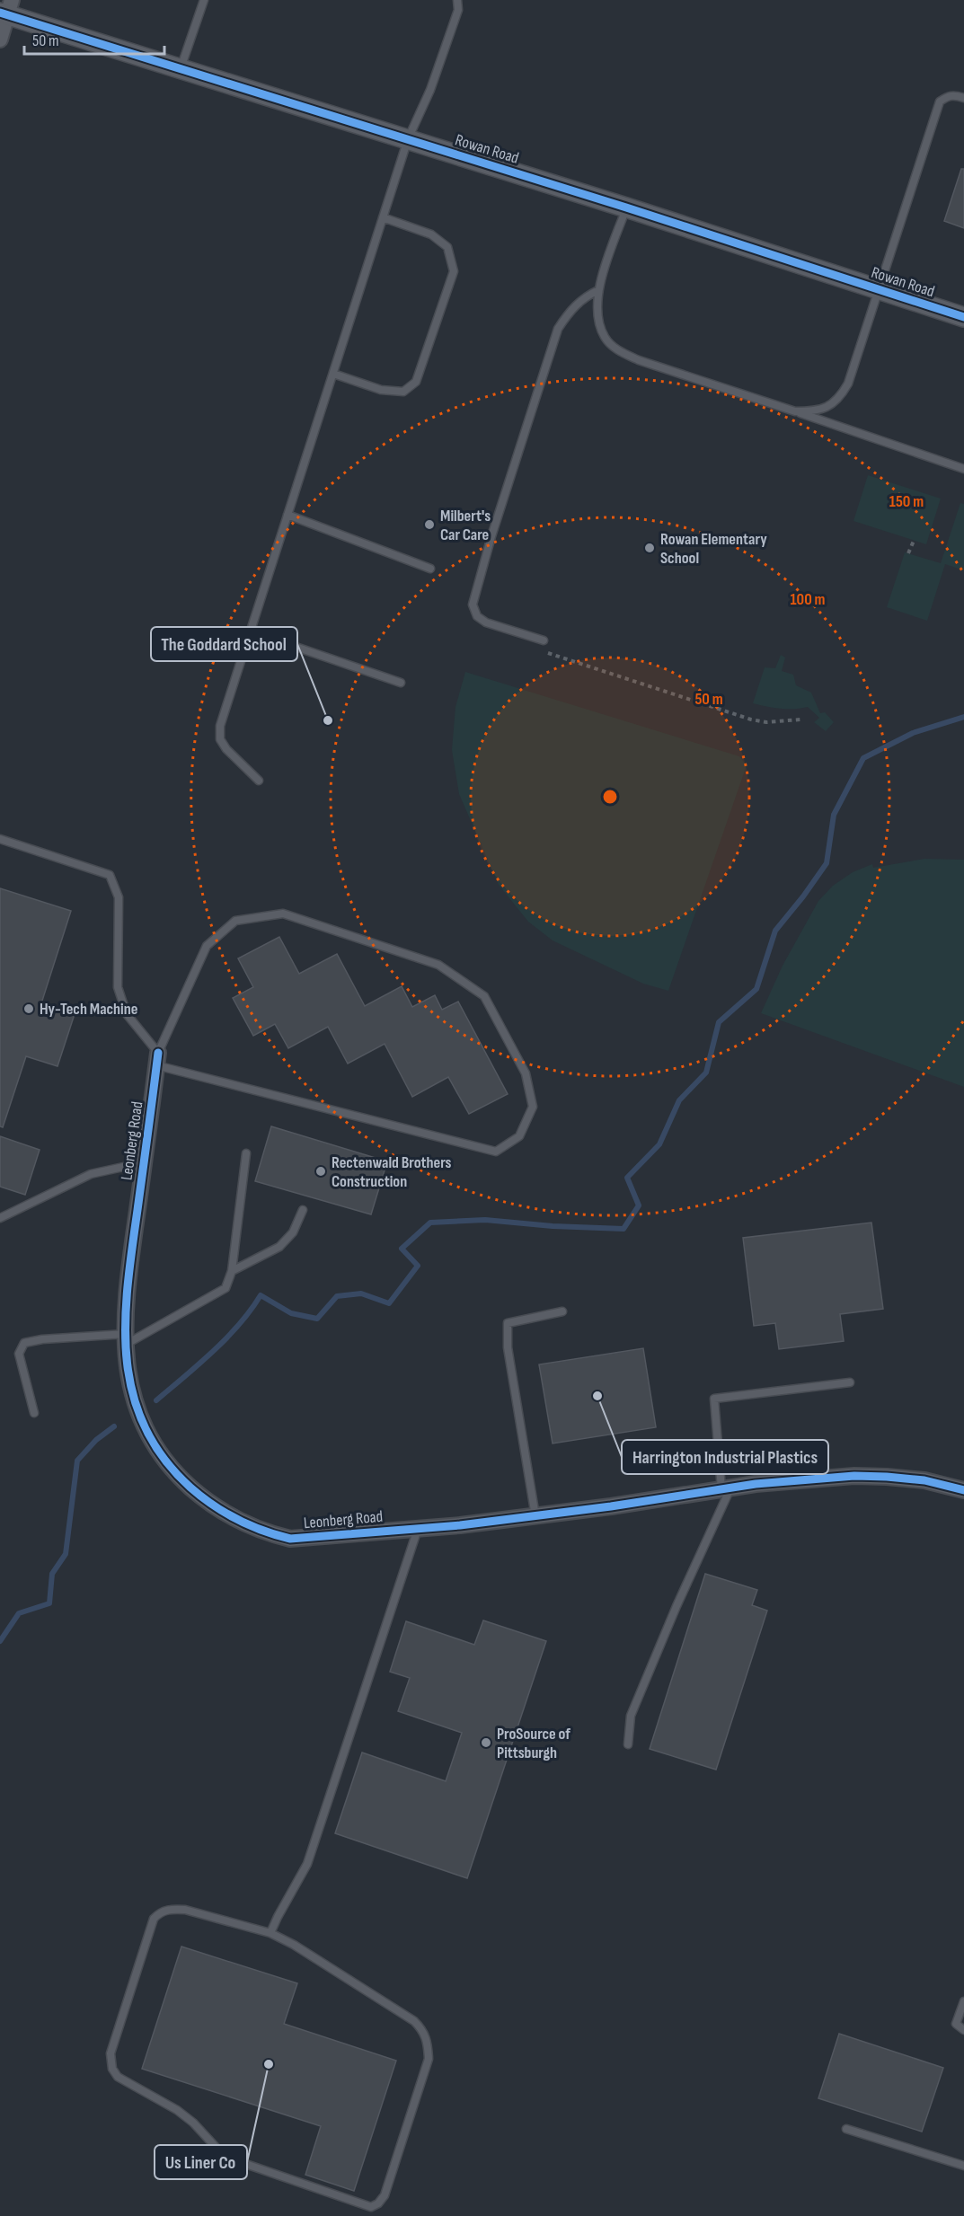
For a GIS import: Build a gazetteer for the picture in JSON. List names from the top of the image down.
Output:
{
  "streets": {
    "street": ["Rowan Road", "Leonberg Road"]
  },
  "places": [
    "Milbert's Car Care",
    "Rowan Elementary School",
    "The Goddard School",
    "Hy-Tech Machine",
    "Rectenwald Brothers Construction",
    "Harrington Industrial Plastics",
    "ProSource of Pittsburgh",
    "Us Liner Co"
  ],
  "scale_bar": "50 m",
  "rings": ["150 m", "100 m", "50 m"]
}
